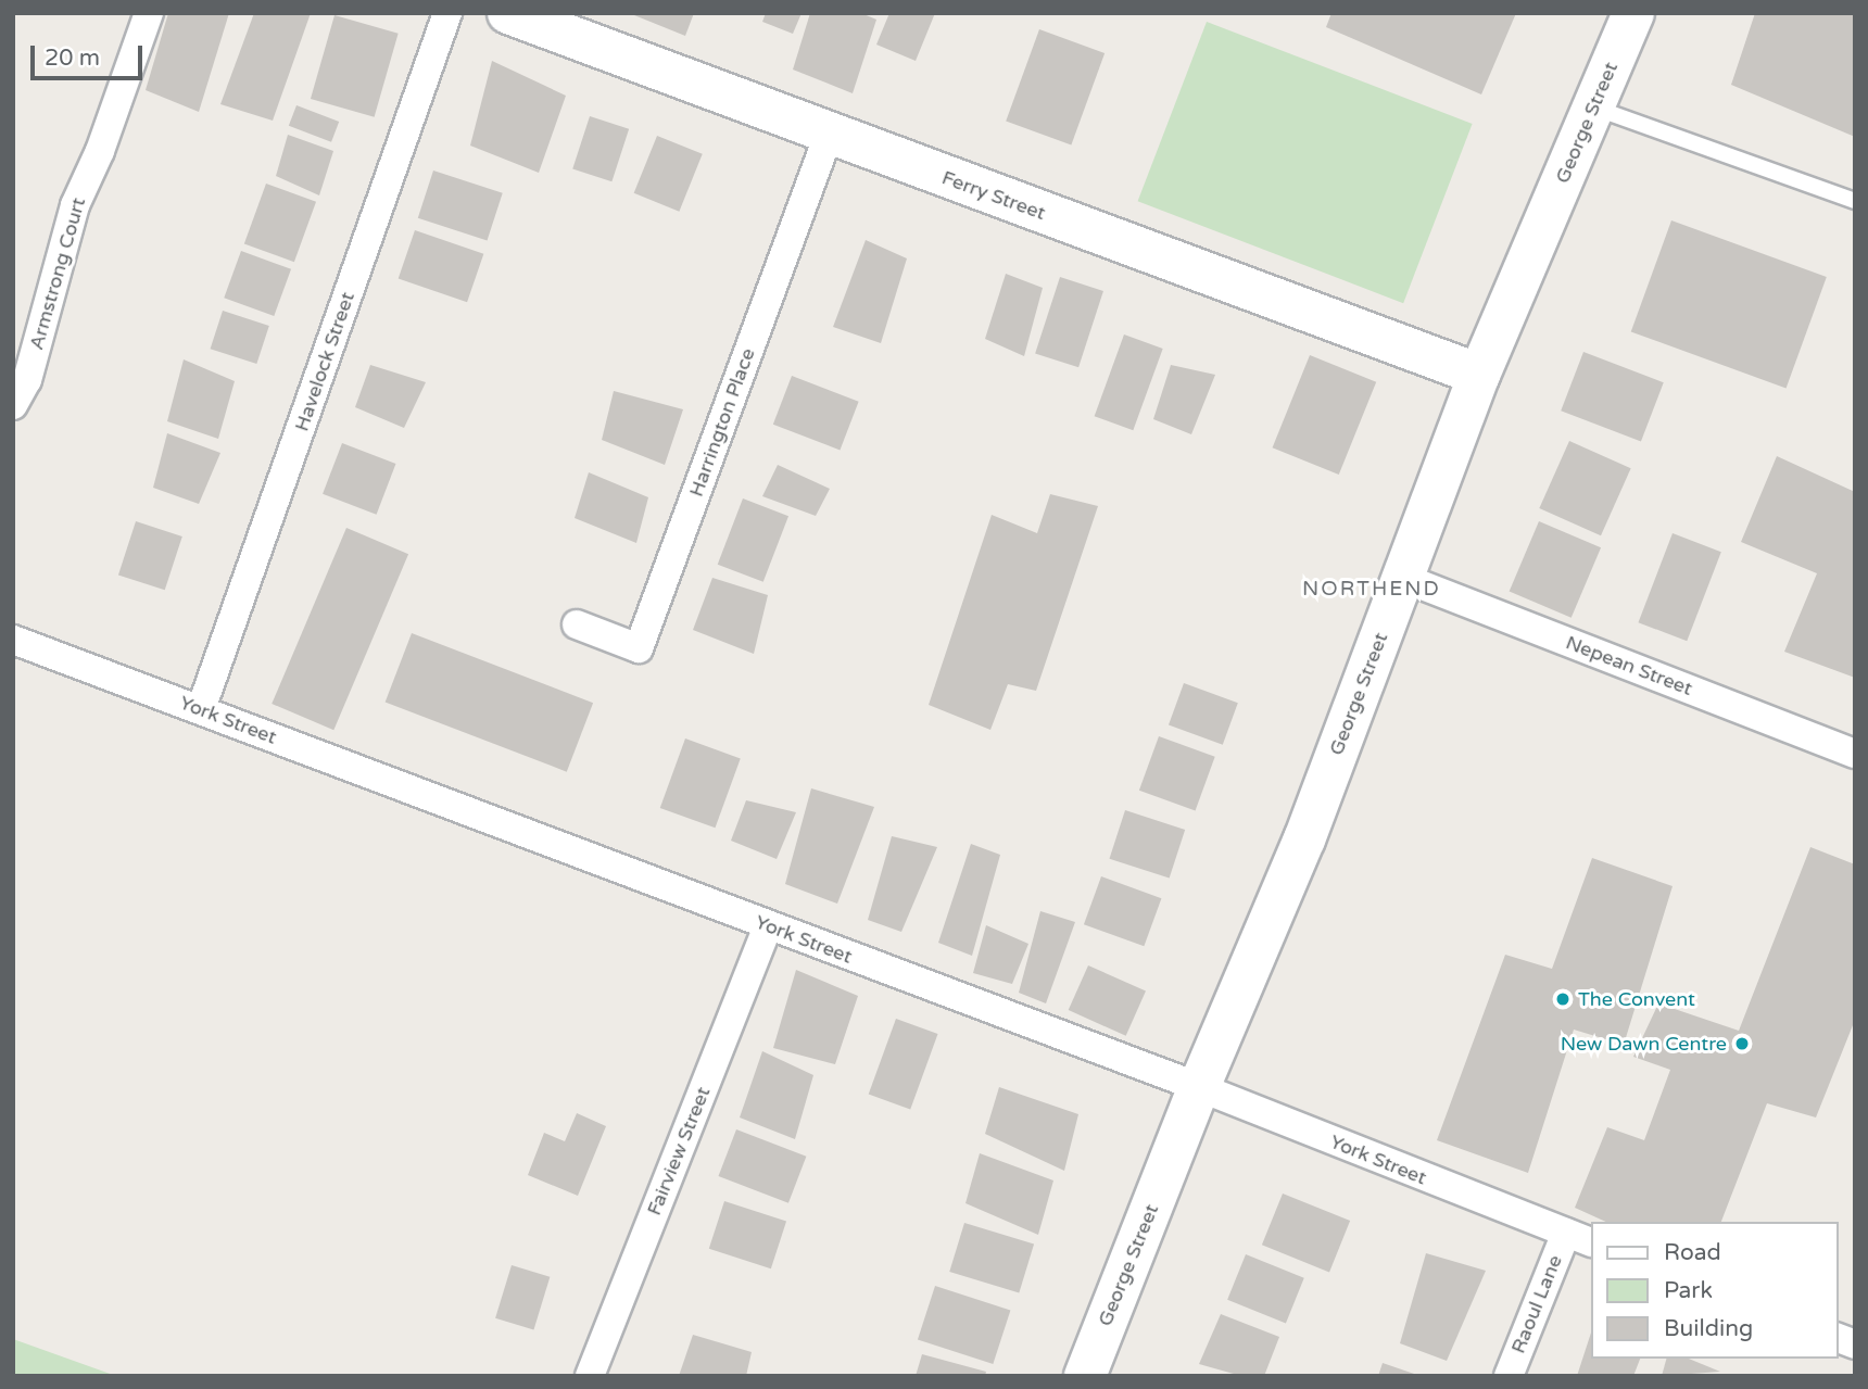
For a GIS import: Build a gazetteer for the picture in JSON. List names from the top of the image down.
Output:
{
  "streets": {
    "main road": ["George Street", "Ferry Street"],
    "street": [
      "Armstrong Court",
      "Havelock Street",
      "Harrington Place",
      "Nepean Street",
      "York Street",
      "Fairview Street",
      "Raoul Lane"
    ]
  },
  "crossings": [
    ["George Street", "Ferry Street"],
    ["George Street", "Nepean Street"],
    ["George Street", "York Street"],
    ["Ferry Street", "Harrington Place"],
    ["Havelock Street", "York Street"],
    ["York Street", "Fairview Street"],
    ["York Street", "Raoul Lane"]
  ],
  "districts": ["NORTHEND"],
  "places": ["The Convent", "New Dawn Centre"],
  "legend": ["Road", "Park", "Building"],
  "scale_bar": "20 m"
}
